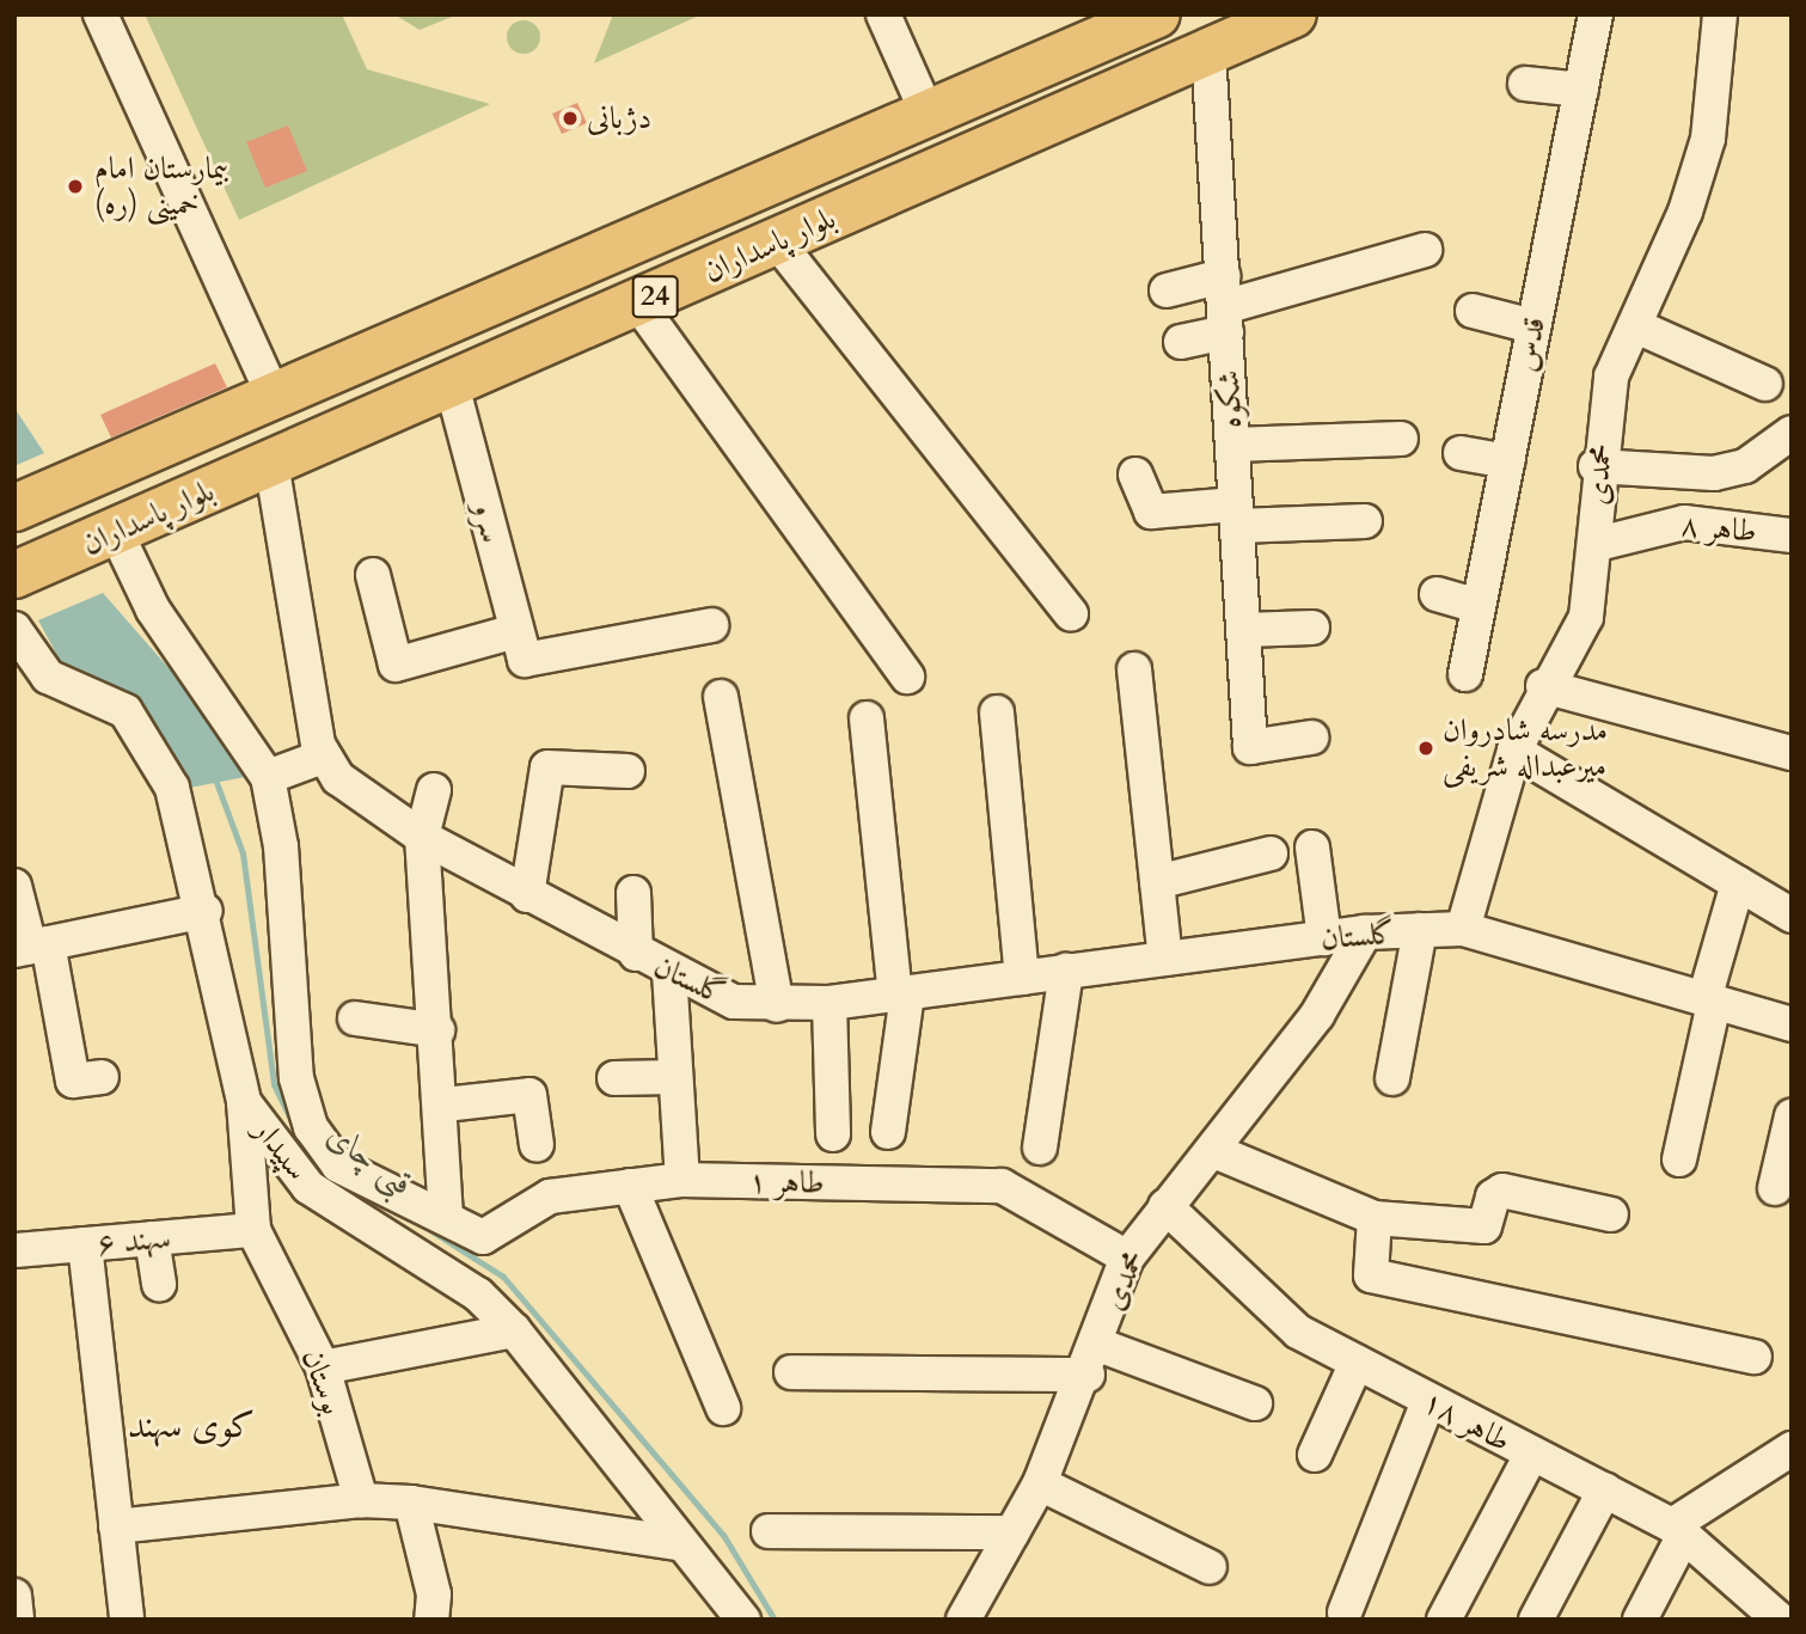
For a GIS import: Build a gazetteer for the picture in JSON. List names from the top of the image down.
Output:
{
  "streets": {
    "highway": ["بلوار پاسداران", "24"],
    "street": [
      "قدس",
      "شکوه",
      "محمدی",
      "سرو",
      "طاهر ۸",
      "گلستان",
      "سپیدار",
      "طاهر ۱",
      "سهند ۶",
      "بوستان",
      "طاهر ۱۸"
    ]
  },
  "crossings": [
    ["بلوار پاسداران", "شکوه"],
    ["بلوار پاسداران", "سرو"],
    ["محمدی", "طاهر ۸"],
    ["محمدی", "گلستان"],
    ["محمدی", "طاهر ۱"],
    ["محمدی", "طاهر ۱۸"],
    ["سپیدار", "بوستان"],
    ["سهند ۶", "بوستان"]
  ],
  "districts": ["کوی سهند"],
  "water": ["قبی چای"],
  "places": ["دژبانی", "بیمارستان امام خمینی (ره)", "مدرسه شادروان میرعبداله شریفی"]
}
